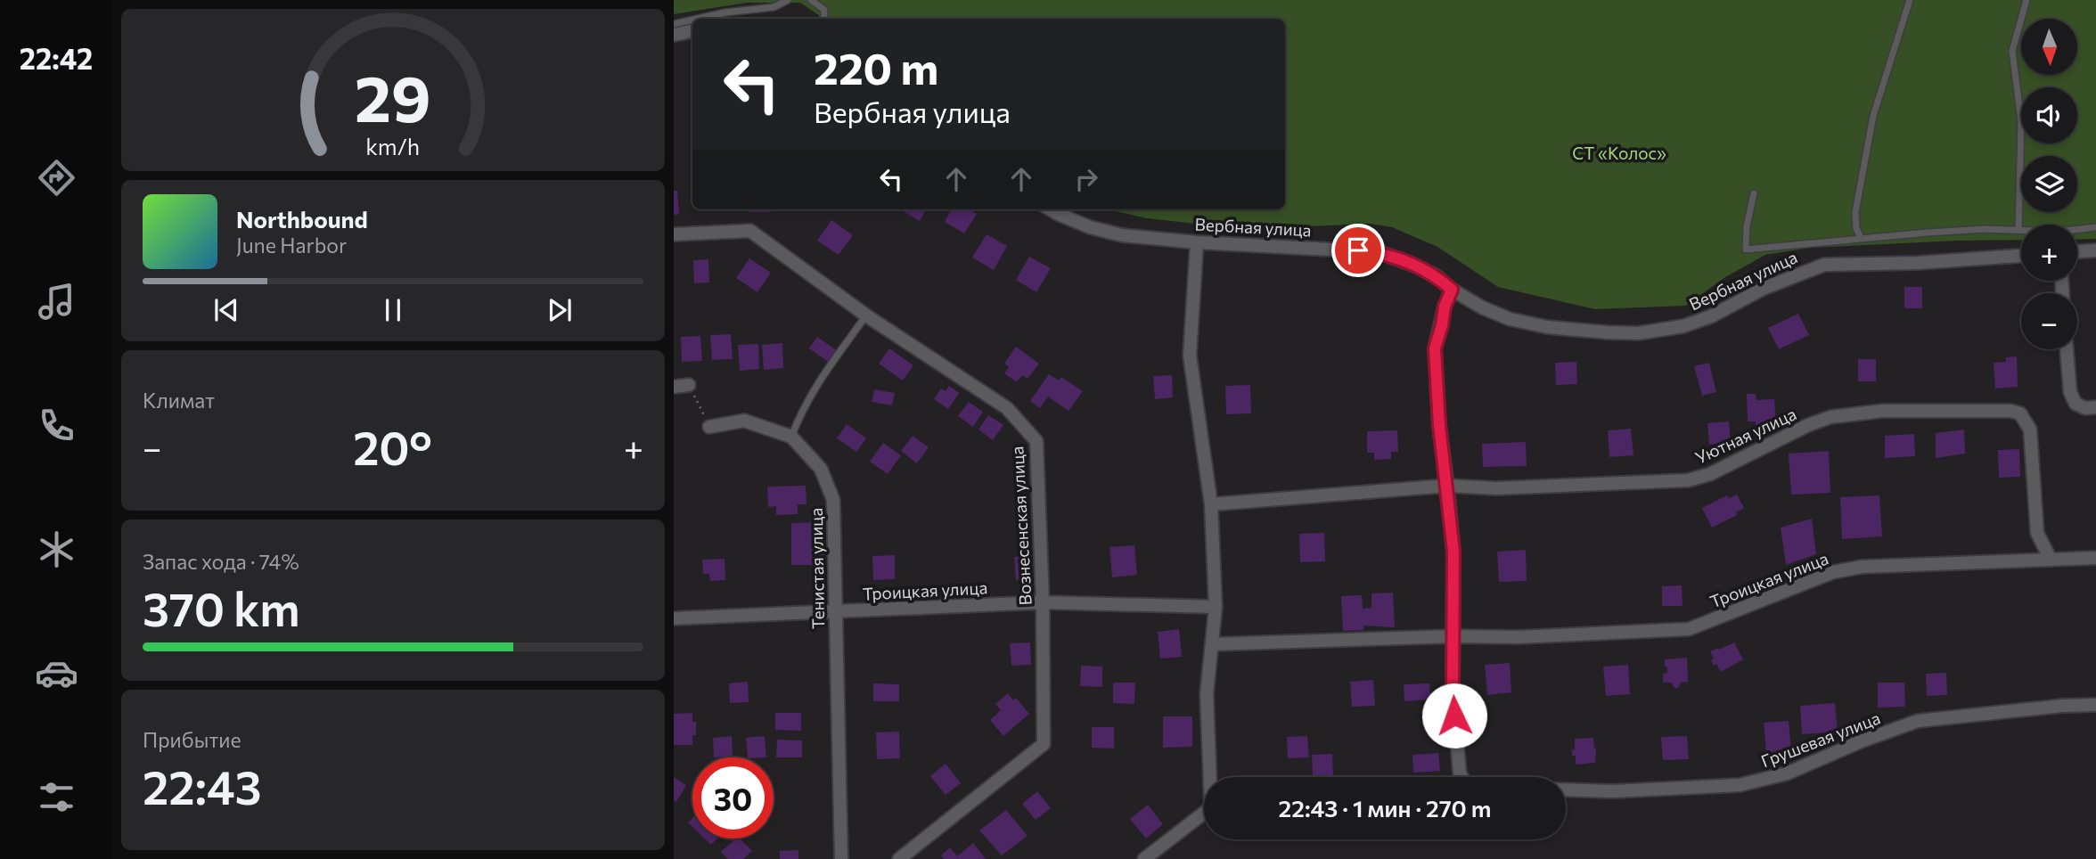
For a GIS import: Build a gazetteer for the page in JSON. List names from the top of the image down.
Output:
{
  "streets": {
    "street": [
      "Вербная улица",
      "Уютная улица",
      "Вознесенская улица",
      "Тенистая улица",
      "Троицкая улица",
      "Грушевая улица"
    ]
  },
  "crossings": [
    ["Уютная улица", "Троицкая улица"],
    ["Вознесенская улица", "Троицкая улица"],
    ["Тенистая улица", "Троицкая улица"]
  ],
  "parks": ["СТ «Колос»"],
  "north": "bottom",
  "page": {
    "tabs": "22:42",
    "map_buttons": ["+", "−"],
    "turn": ["220 m", "Вербная улица"],
    "song": ["Northbound", "June Harbor"],
    "tile": [
      "Климат",
      ["Запас хода · 74%", "370 km"],
      ["Прибытие", "22:43"]
    ],
    "heat": ["−", "20°", "+"],
    "limit": "30",
    "trip": "22:43 · 1 мин · 270 m",
    "gauge": ["29", "km/h"]
  }
}
